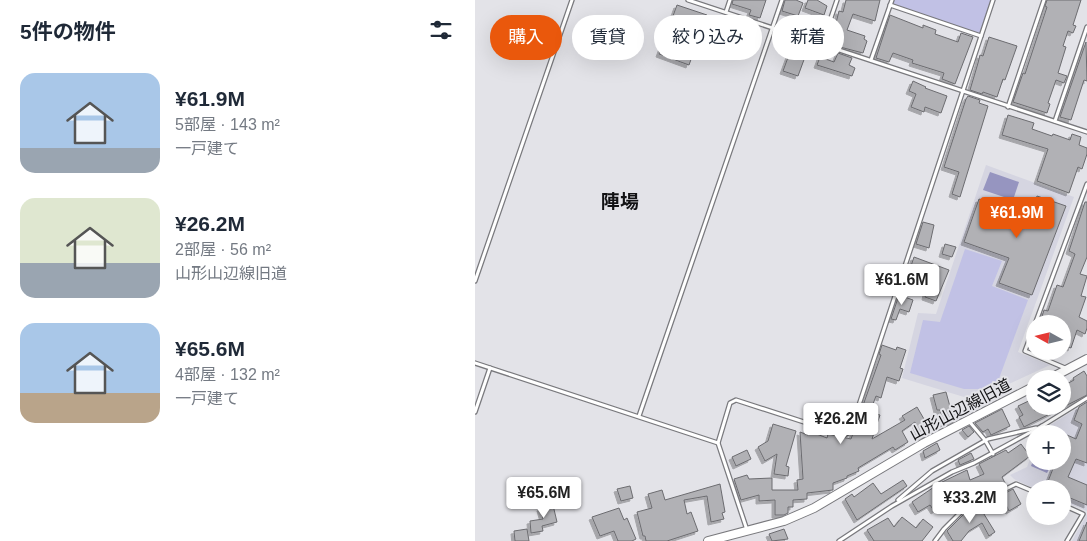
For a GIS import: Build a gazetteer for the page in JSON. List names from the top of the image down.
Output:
{
  "streets": {
    "street": ["山形山辺線旧道"]
  },
  "districts": ["陣場"],
  "north": "left",
  "page": {
    "heading": "5件の物件",
    "chip": [
      "購入",
      "賃貸",
      "絞り込み",
      "新着"
    ],
    "list": [
      {
        "name": "¥61.9M",
        "note": "5部屋 · 143 m² · 一戸建て"
      },
      {
        "name": "¥26.2M",
        "note": "2部屋 · 56 m² · 山形山辺線旧道"
      },
      {
        "name": "¥65.6M",
        "note": "4部屋 · 132 m² · 一戸建て"
      }
    ],
    "price": [
      "¥61.9M",
      "¥61.6M",
      "¥26.2M",
      "¥65.6M",
      "¥33.2M"
    ],
    "map_buttons": ["+", "−"]
  }
}
